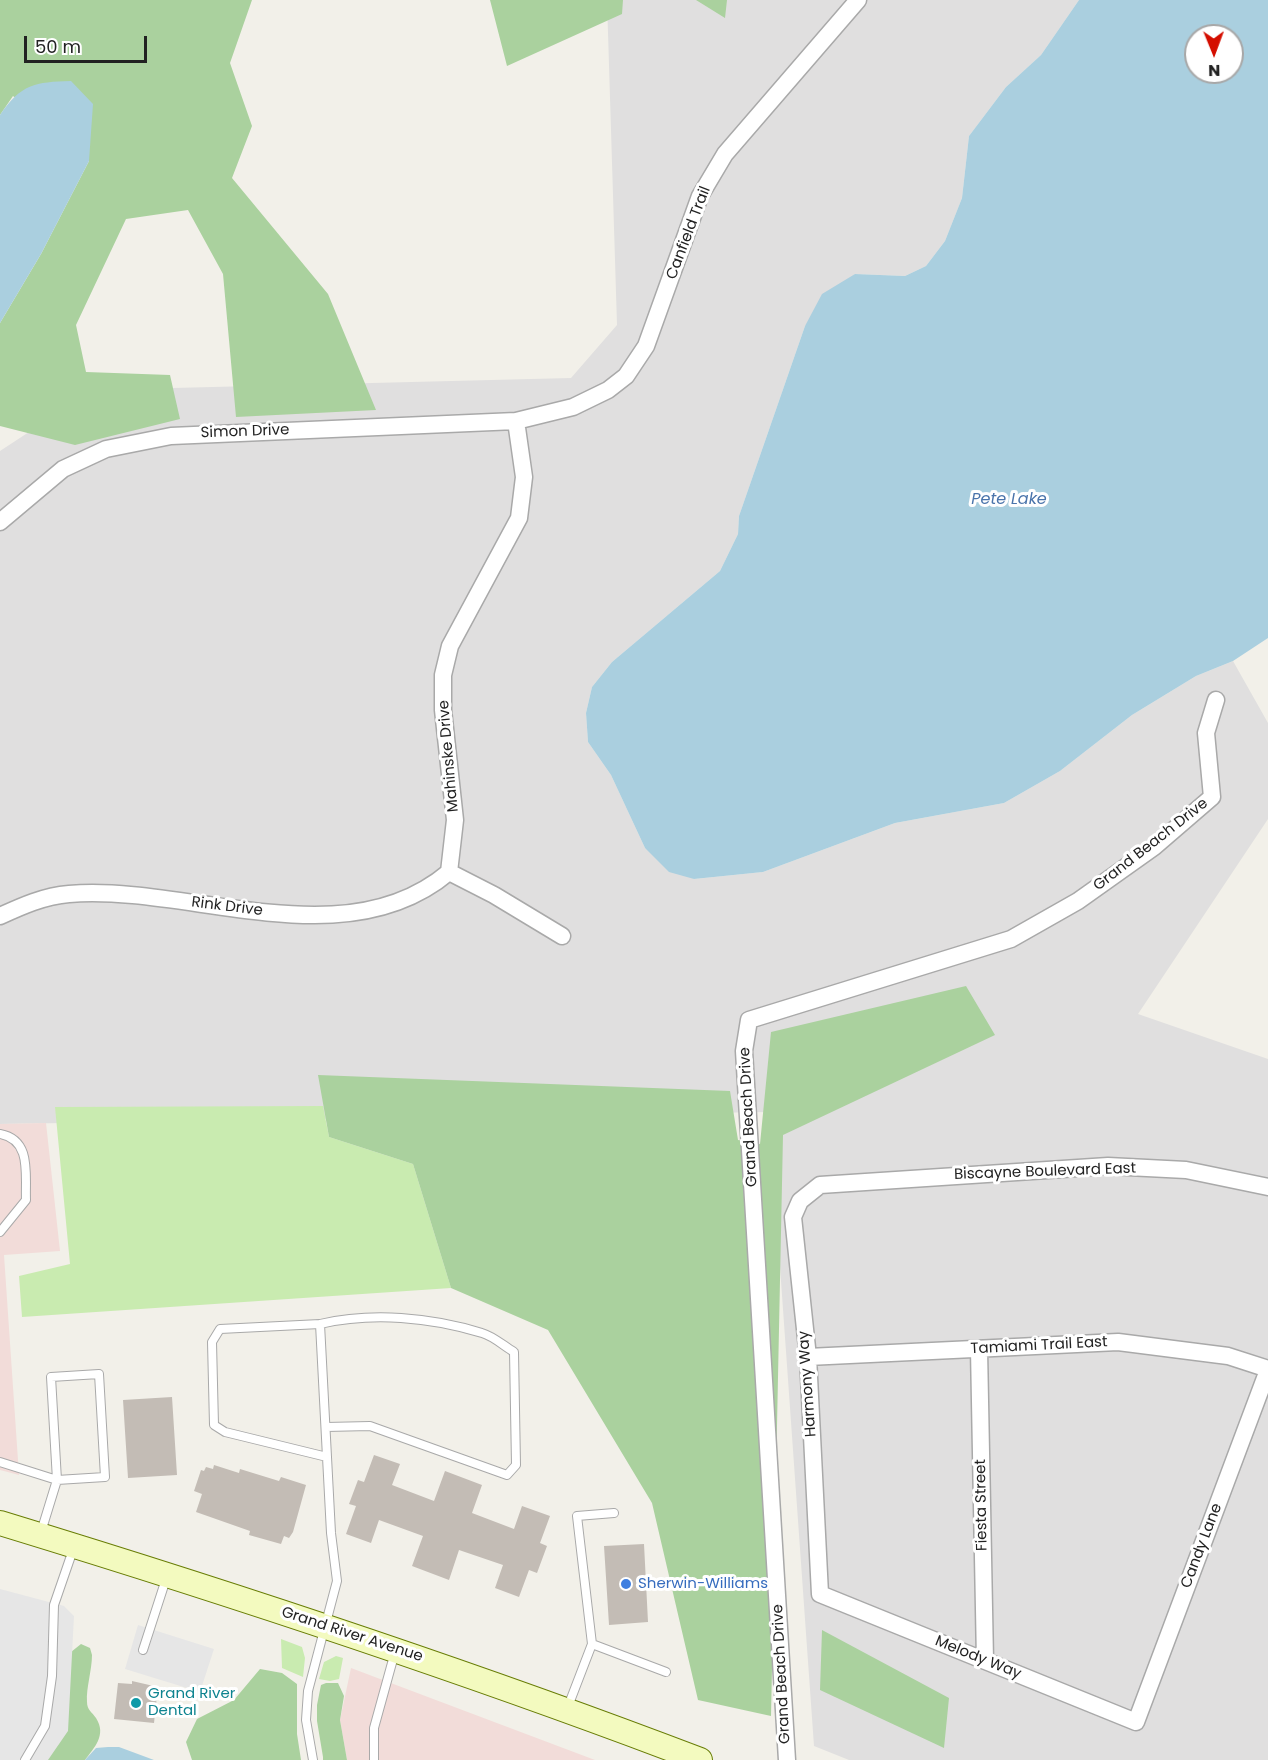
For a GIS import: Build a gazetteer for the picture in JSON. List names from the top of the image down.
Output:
{
  "streets": {
    "main road": ["Grand River Avenue"],
    "street": [
      "Canfield Trail",
      "Simon Drive",
      "Mahinske Drive",
      "Grand Beach Drive",
      "Rink Drive",
      "Biscayne Boulevard East",
      "Tamiami Trail East",
      "Harmony Way",
      "Fiesta Street",
      "Candy Lane",
      "Melody Way"
    ]
  },
  "crossings": [
    ["Canfield Trail", "Simon Drive"],
    ["Canfield Trail", "Mahinske Drive"],
    ["Simon Drive", "Mahinske Drive"],
    ["Mahinske Drive", "Rink Drive"],
    ["Biscayne Boulevard East", "Harmony Way"],
    ["Tamiami Trail East", "Harmony Way"],
    ["Tamiami Trail East", "Fiesta Street"],
    ["Tamiami Trail East", "Candy Lane"],
    ["Harmony Way", "Melody Way"],
    ["Fiesta Street", "Melody Way"],
    ["Candy Lane", "Melody Way"]
  ],
  "water": ["Pete Lake"],
  "places": ["Sherwin-Williams", "Grand River Dental"],
  "scale_bar": "50 m",
  "north": "bottom"
}
